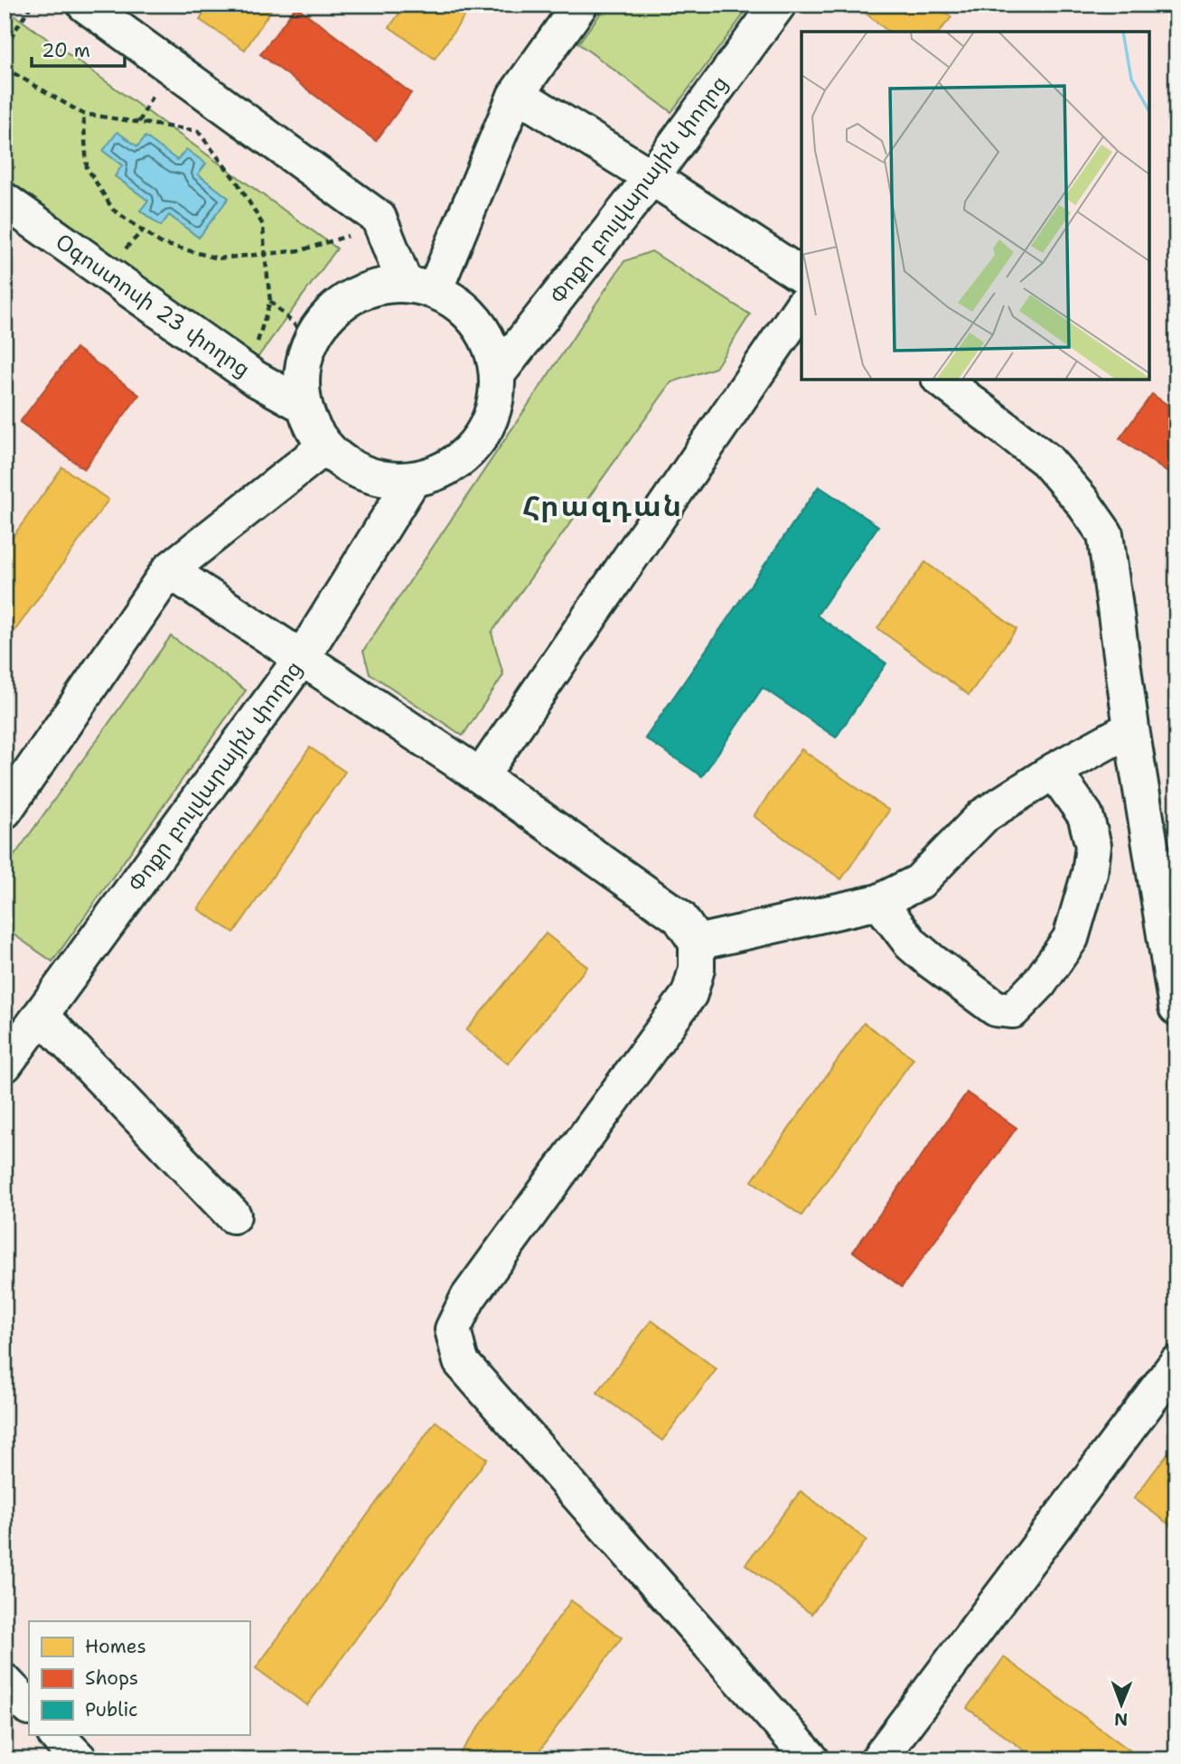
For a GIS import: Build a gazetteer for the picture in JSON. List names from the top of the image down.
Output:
{
  "streets": {
    "street": ["Փոքր բուլվարային փողոց", "Օգոստոսի 23 փողոց"]
  },
  "crossings": [
    ["Փոքր բուլվարային փողոց", "Օգոստոսի 23 փողոց"]
  ],
  "districts": ["Հրազդան"],
  "legend": ["Homes", "Shops", "Public"],
  "scale_bar": "20 m",
  "north": "bottom"
}
